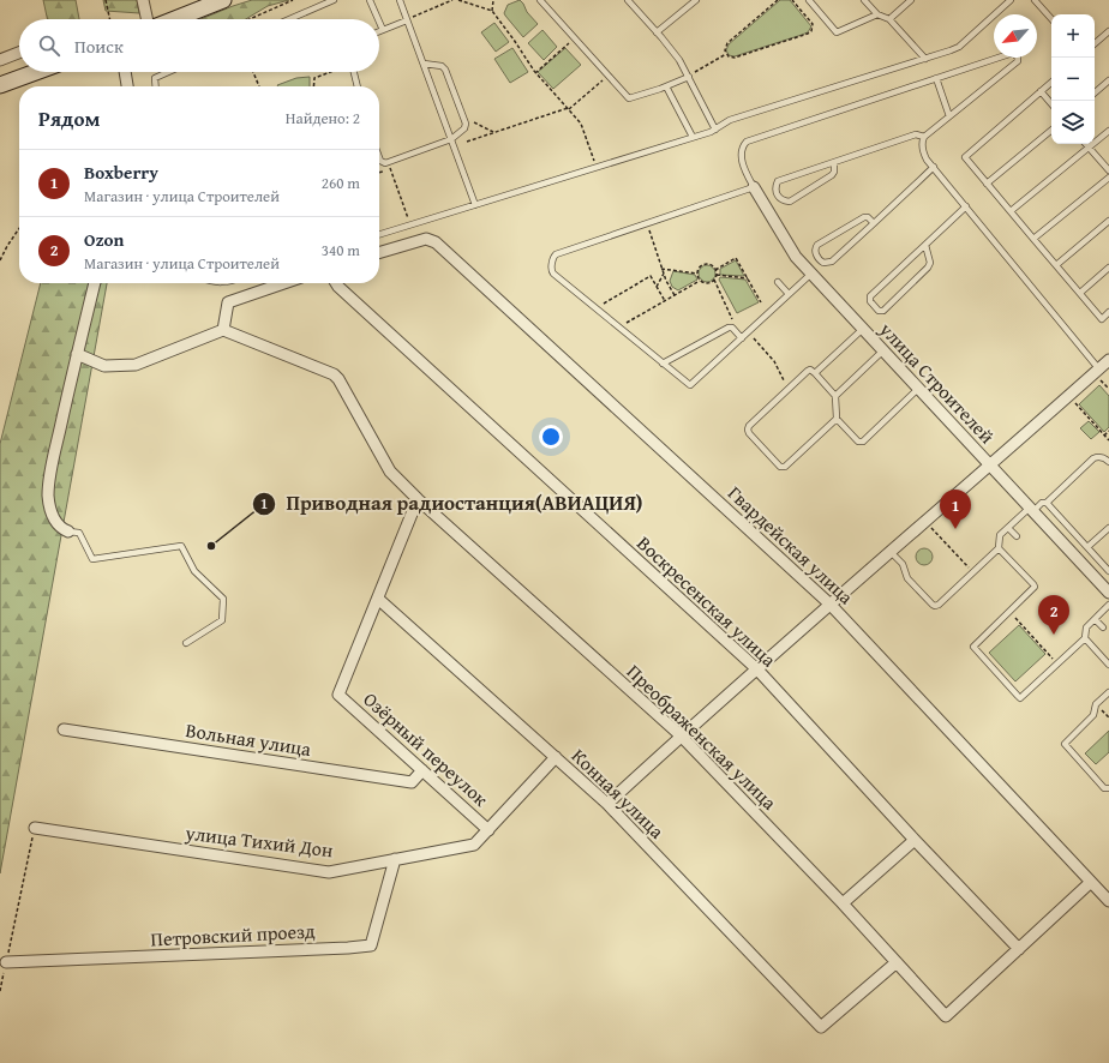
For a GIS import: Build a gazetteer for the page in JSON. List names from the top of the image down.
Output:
{
  "streets": {
    "street": [
      "улица Строителей",
      "Гвардейская улица",
      "Воскресенская улица",
      "Преображенская улица",
      "Вольная улица",
      "Озёрный переулок",
      "Конная улица",
      "улица Тихий Дон",
      "Петровский проезд"
    ]
  },
  "crossings": [
    ["Воскресенская улица", "Преображенская улица"],
    ["Преображенская улица", "Конная улица"],
    ["Вольная улица", "Озёрный переулок"],
    ["Озёрный переулок", "Конная улица"],
    ["Озёрный переулок", "улица Тихий Дон"],
    ["Конная улица", "улица Тихий Дон"],
    ["улица Тихий Дон", "Петровский проезд"]
  ],
  "places": ["Приводная радиостанция(АВИАЦИЯ)"],
  "north": "bottom left",
  "page": {
    "map_buttons": ["+", "−"],
    "search": "Поиск",
    "heading": ["Рядом", "Найдено: 2"],
    "list": [
      {
        "mark": "1",
        "name": "Boxberry",
        "note": "Магазин · улица Строителей",
        "value": "260 m"
      },
      {
        "mark": "2",
        "name": "Ozon",
        "note": "Магазин · улица Строителей",
        "value": "340 m"
      }
    ],
    "pins": ["1", "2"]
  }
}
